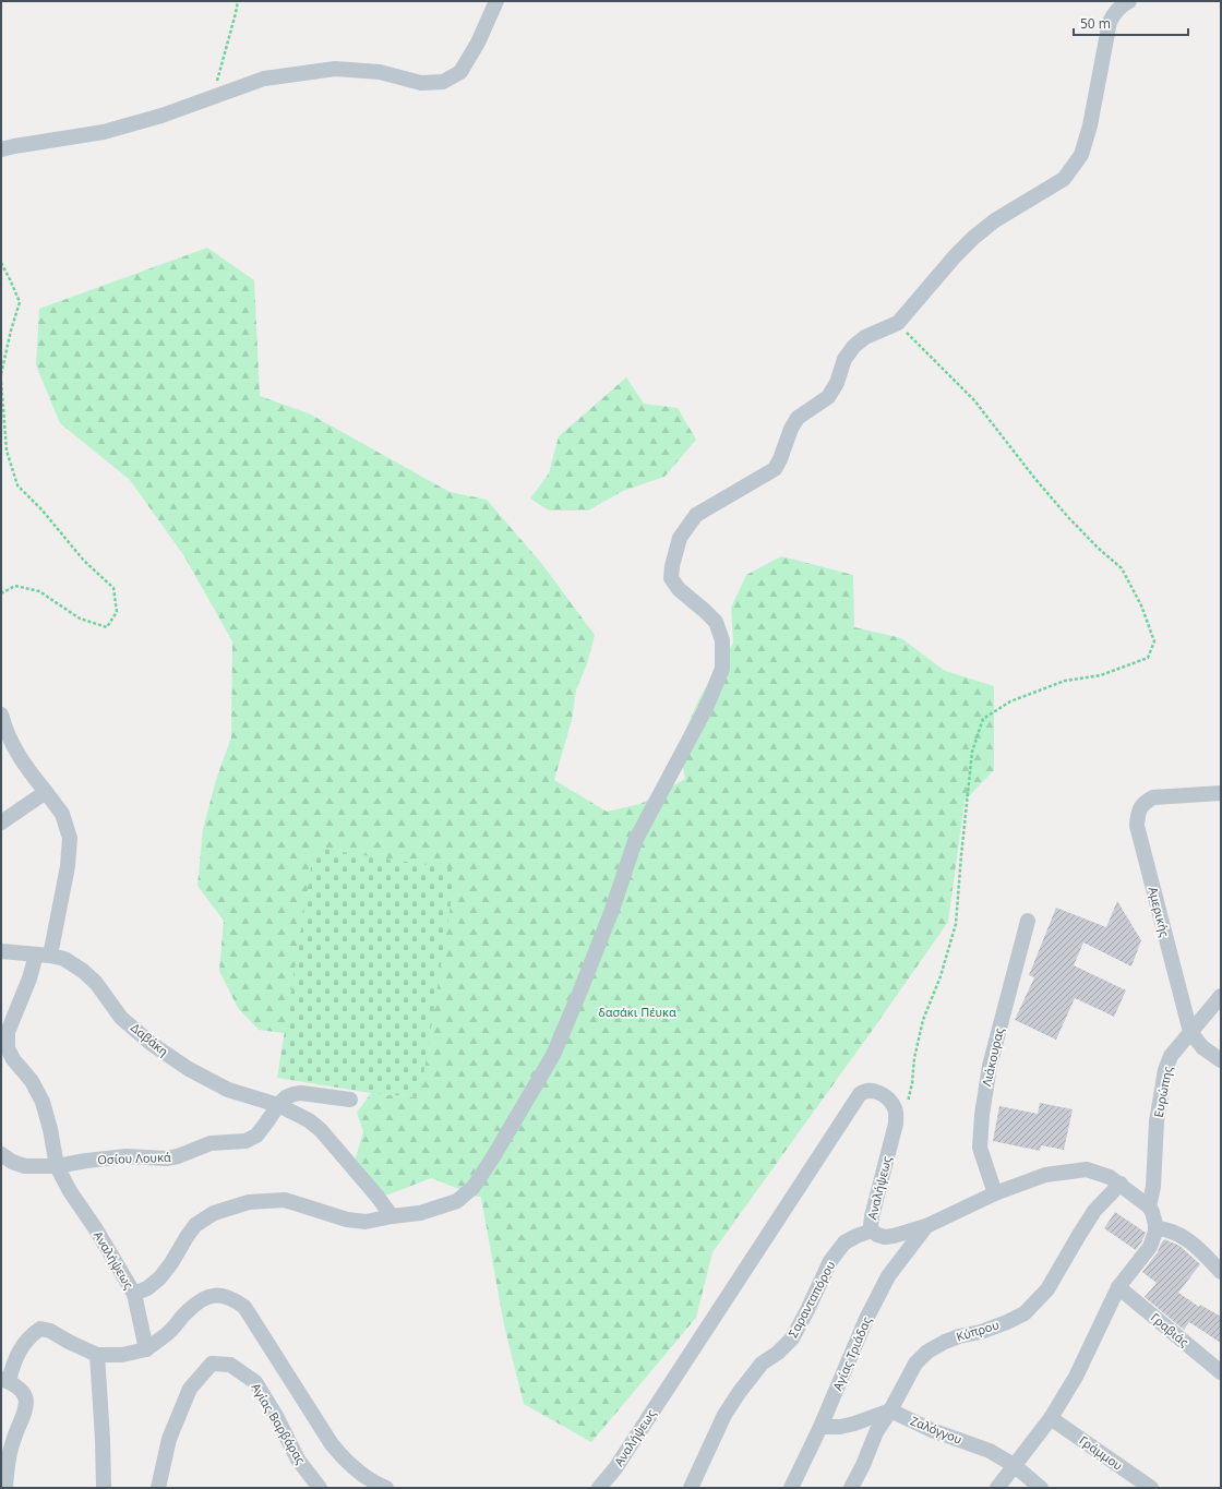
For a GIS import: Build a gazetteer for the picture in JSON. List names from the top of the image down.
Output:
{
  "streets": {
    "street": [
      "Αμερικής",
      "Δαβάκη",
      "Λιάκουρας",
      "Ευρώπης",
      "Οσίου Λουκά",
      "Αναλήψεως",
      "Σαρανταπόρου",
      "Γραβιάς",
      "Κύπρου",
      "Αγίας Τριάδας",
      "Αγίας Βαρβάρας",
      "Ζαλόγγου",
      "Γράμμου"
    ]
  },
  "crossings": [
    ["Αμερικής", "Ευρώπης"],
    ["Δαβάκη", "Οσίου Λουκά"],
    ["Δαβάκη", "Αναλήψεως"],
    ["Λιάκουρας", "Αναλήψεως"],
    ["Ευρώπης", "Αναλήψεως"],
    ["Οσίου Λουκά", "Αναλήψεως"],
    ["Αναλήψεως", "Σαρανταπόρου"],
    ["Αναλήψεως", "Κύπρου"],
    ["Αναλήψεως", "Αγίας Τριάδας"],
    ["Κύπρου", "Ζαλόγγου"]
  ],
  "parks": ["δασάκι Πέυκα"],
  "scale_bar": "50 m"
}
